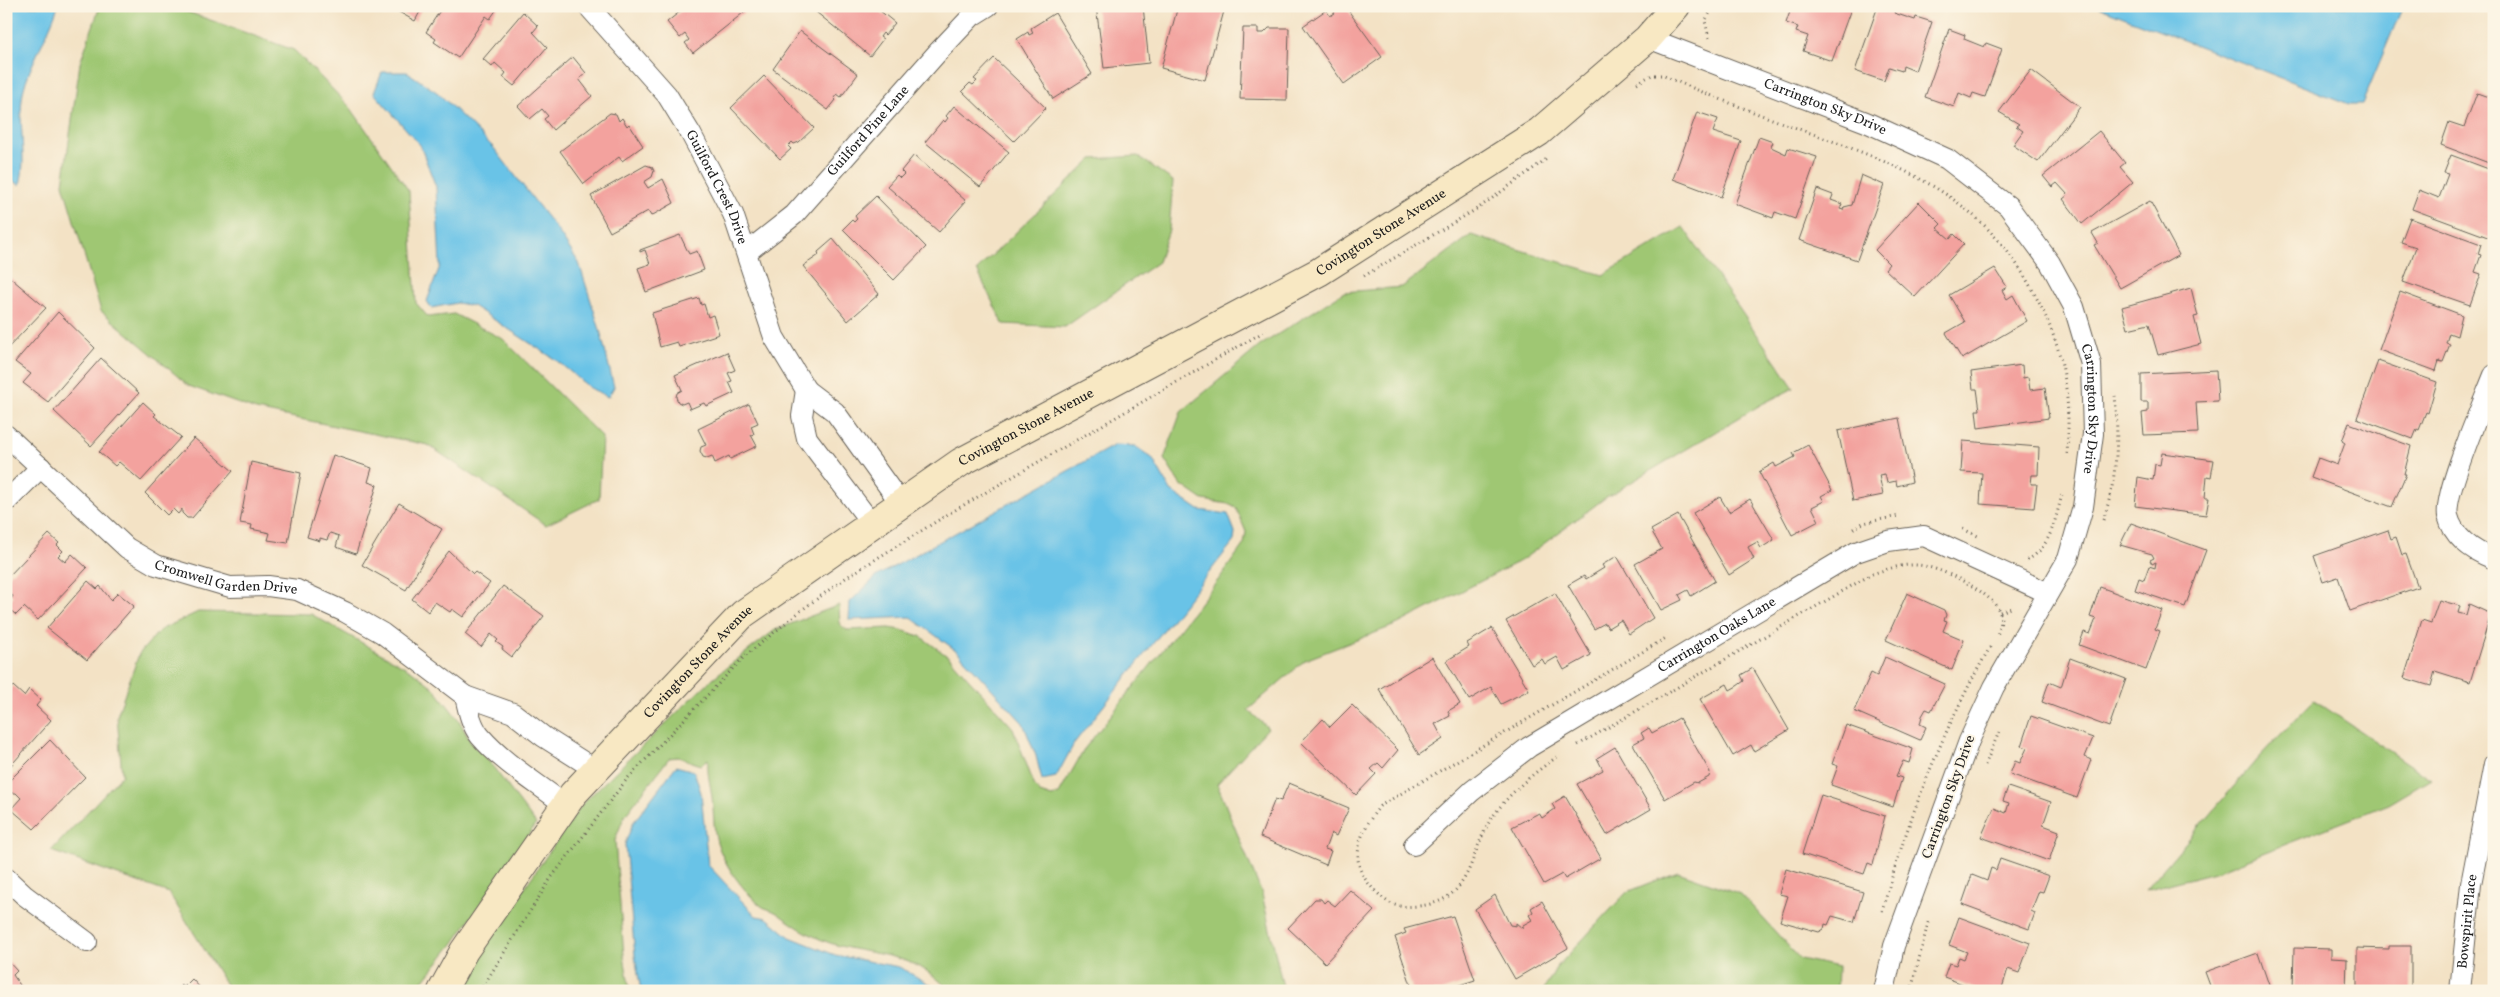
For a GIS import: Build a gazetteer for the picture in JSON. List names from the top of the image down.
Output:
{
  "streets": {
    "street": [
      "Carrington Sky Drive",
      "Guilford Pine Lane",
      "Guilford Crest Drive",
      "Covington Stone Avenue",
      "Cromwell Garden Drive",
      "Carrington Oaks Lane",
      "Bowspirit Place"
    ]
  },
  "crossings": [
    ["Carrington Sky Drive", "Covington Stone Avenue"],
    ["Carrington Sky Drive", "Carrington Oaks Lane"],
    ["Guilford Pine Lane", "Guilford Crest Drive"],
    ["Guilford Crest Drive", "Covington Stone Avenue"],
    ["Covington Stone Avenue", "Cromwell Garden Drive"]
  ]
}
